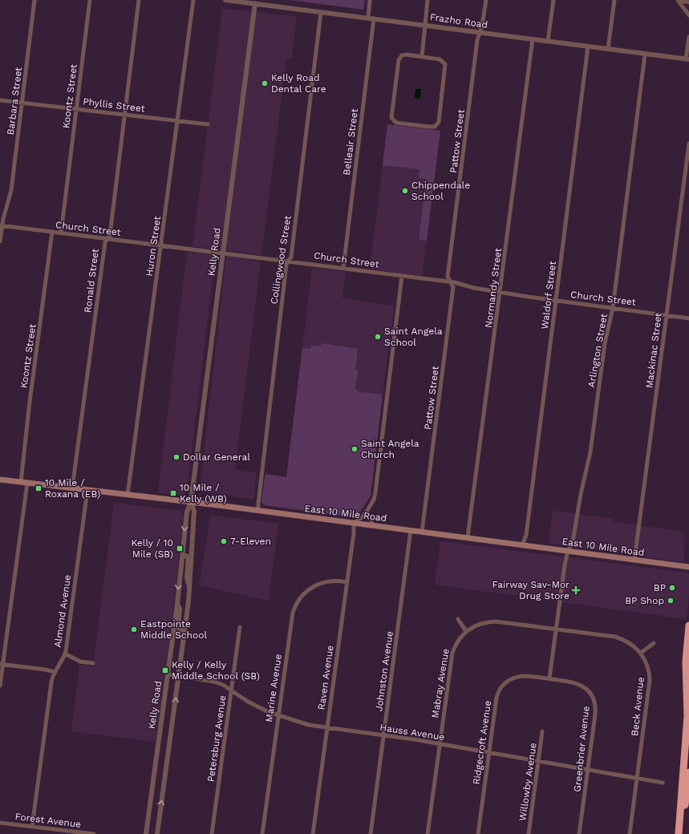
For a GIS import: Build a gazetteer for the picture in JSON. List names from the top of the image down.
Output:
{
  "streets": {
    "main road": ["East 10 Mile Road"],
    "street": [
      "Frazho Road",
      "Koontz Street",
      "Barbara Street",
      "Phyllis Street",
      "Pattow Street",
      "Belleair Street",
      "Church Street",
      "Huron Street",
      "Kelly Road",
      "Collingwood Street",
      "Ronald Street",
      "Normandy Street",
      "Waldorf Street",
      "Arlington Street",
      "Mackinac Street",
      "Almond Avenue",
      "Johnston Avenue",
      "Raven Avenue",
      "Mabray Avenue",
      "Marine Avenue",
      "Beck Avenue",
      "Hauss Avenue",
      "Petersburg Avenue",
      "Ridgecroft Avenue",
      "Greenbrier Avenue",
      "Willowby Avenue",
      "Forest Avenue"
    ]
  },
  "crossings": [
    ["Frazho Road", "Pattow Street"],
    ["Frazho Road", "Belleair Street"],
    ["Frazho Road", "Kelly Road"],
    ["Frazho Road", "Collingwood Street"],
    ["Frazho Road", "Normandy Street"],
    ["Frazho Road", "Waldorf Street"],
    ["Frazho Road", "Arlington Street"],
    ["Koontz Street", "Phyllis Street"],
    ["Koontz Street", "Church Street"],
    ["Koontz Street", "East 10 Mile Road"],
    ["Barbara Street", "Phyllis Street"],
    ["Barbara Street", "Church Street"],
    ["Phyllis Street", "Huron Street"],
    ["Phyllis Street", "Ronald Street"],
    ["Pattow Street", "Church Street"],
    ["Pattow Street", "East 10 Mile Road"],
    ["Belleair Street", "Church Street"],
    ["Church Street", "Huron Street"],
    ["Church Street", "Kelly Road"],
    ["Church Street", "Collingwood Street"],
    ["Church Street", "Ronald Street"],
    ["Church Street", "Normandy Street"],
    ["Church Street", "Waldorf Street"],
    ["Church Street", "Arlington Street"],
    ["Church Street", "Mackinac Street"],
    ["Huron Street", "East 10 Mile Road"],
    ["Kelly Road", "East 10 Mile Road"],
    ["Kelly Road", "Hauss Avenue"],
    ["Collingwood Street", "East 10 Mile Road"],
    ["Ronald Street", "East 10 Mile Road"],
    ["Normandy Street", "East 10 Mile Road"],
    ["Waldorf Street", "East 10 Mile Road"],
    ["Arlington Street", "East 10 Mile Road"],
    ["Arlington Street", "Mabray Avenue"],
    ["Arlington Street", "Beck Avenue"],
    ["Mackinac Street", "East 10 Mile Road"],
    ["East 10 Mile Road", "Almond Avenue"],
    ["East 10 Mile Road", "Johnston Avenue"],
    ["East 10 Mile Road", "Raven Avenue"],
    ["Almond Avenue", "Forest Avenue"],
    ["Johnston Avenue", "Hauss Avenue"],
    ["Raven Avenue", "Marine Avenue"],
    ["Raven Avenue", "Hauss Avenue"],
    ["Mabray Avenue", "Beck Avenue"],
    ["Mabray Avenue", "Hauss Avenue"],
    ["Marine Avenue", "Hauss Avenue"],
    ["Beck Avenue", "Hauss Avenue"],
    ["Hauss Avenue", "Petersburg Avenue"],
    ["Hauss Avenue", "Ridgecroft Avenue"],
    ["Hauss Avenue", "Greenbrier Avenue"],
    ["Hauss Avenue", "Willowby Avenue"],
    ["Ridgecroft Avenue", "Greenbrier Avenue"]
  ],
  "places": {
    "other": [
      "Kelly Road Dental Care",
      "Chippendale School",
      "Saint Angela School",
      "Saint Angela Church",
      "Dollar General",
      "7-Eleven",
      "BP",
      "BP Shop",
      "Eastpointe Middle School"
    ],
    "transit": [
      "10 Mile / Roxana (EB)",
      "10 Mile / Kelly (WB)",
      "Kelly / 10 Mile (SB)",
      "Kelly / Kelly Middle School (SB)"
    ],
    "health": ["Fairway Sav-Mor Drug Store"]
  }
}
